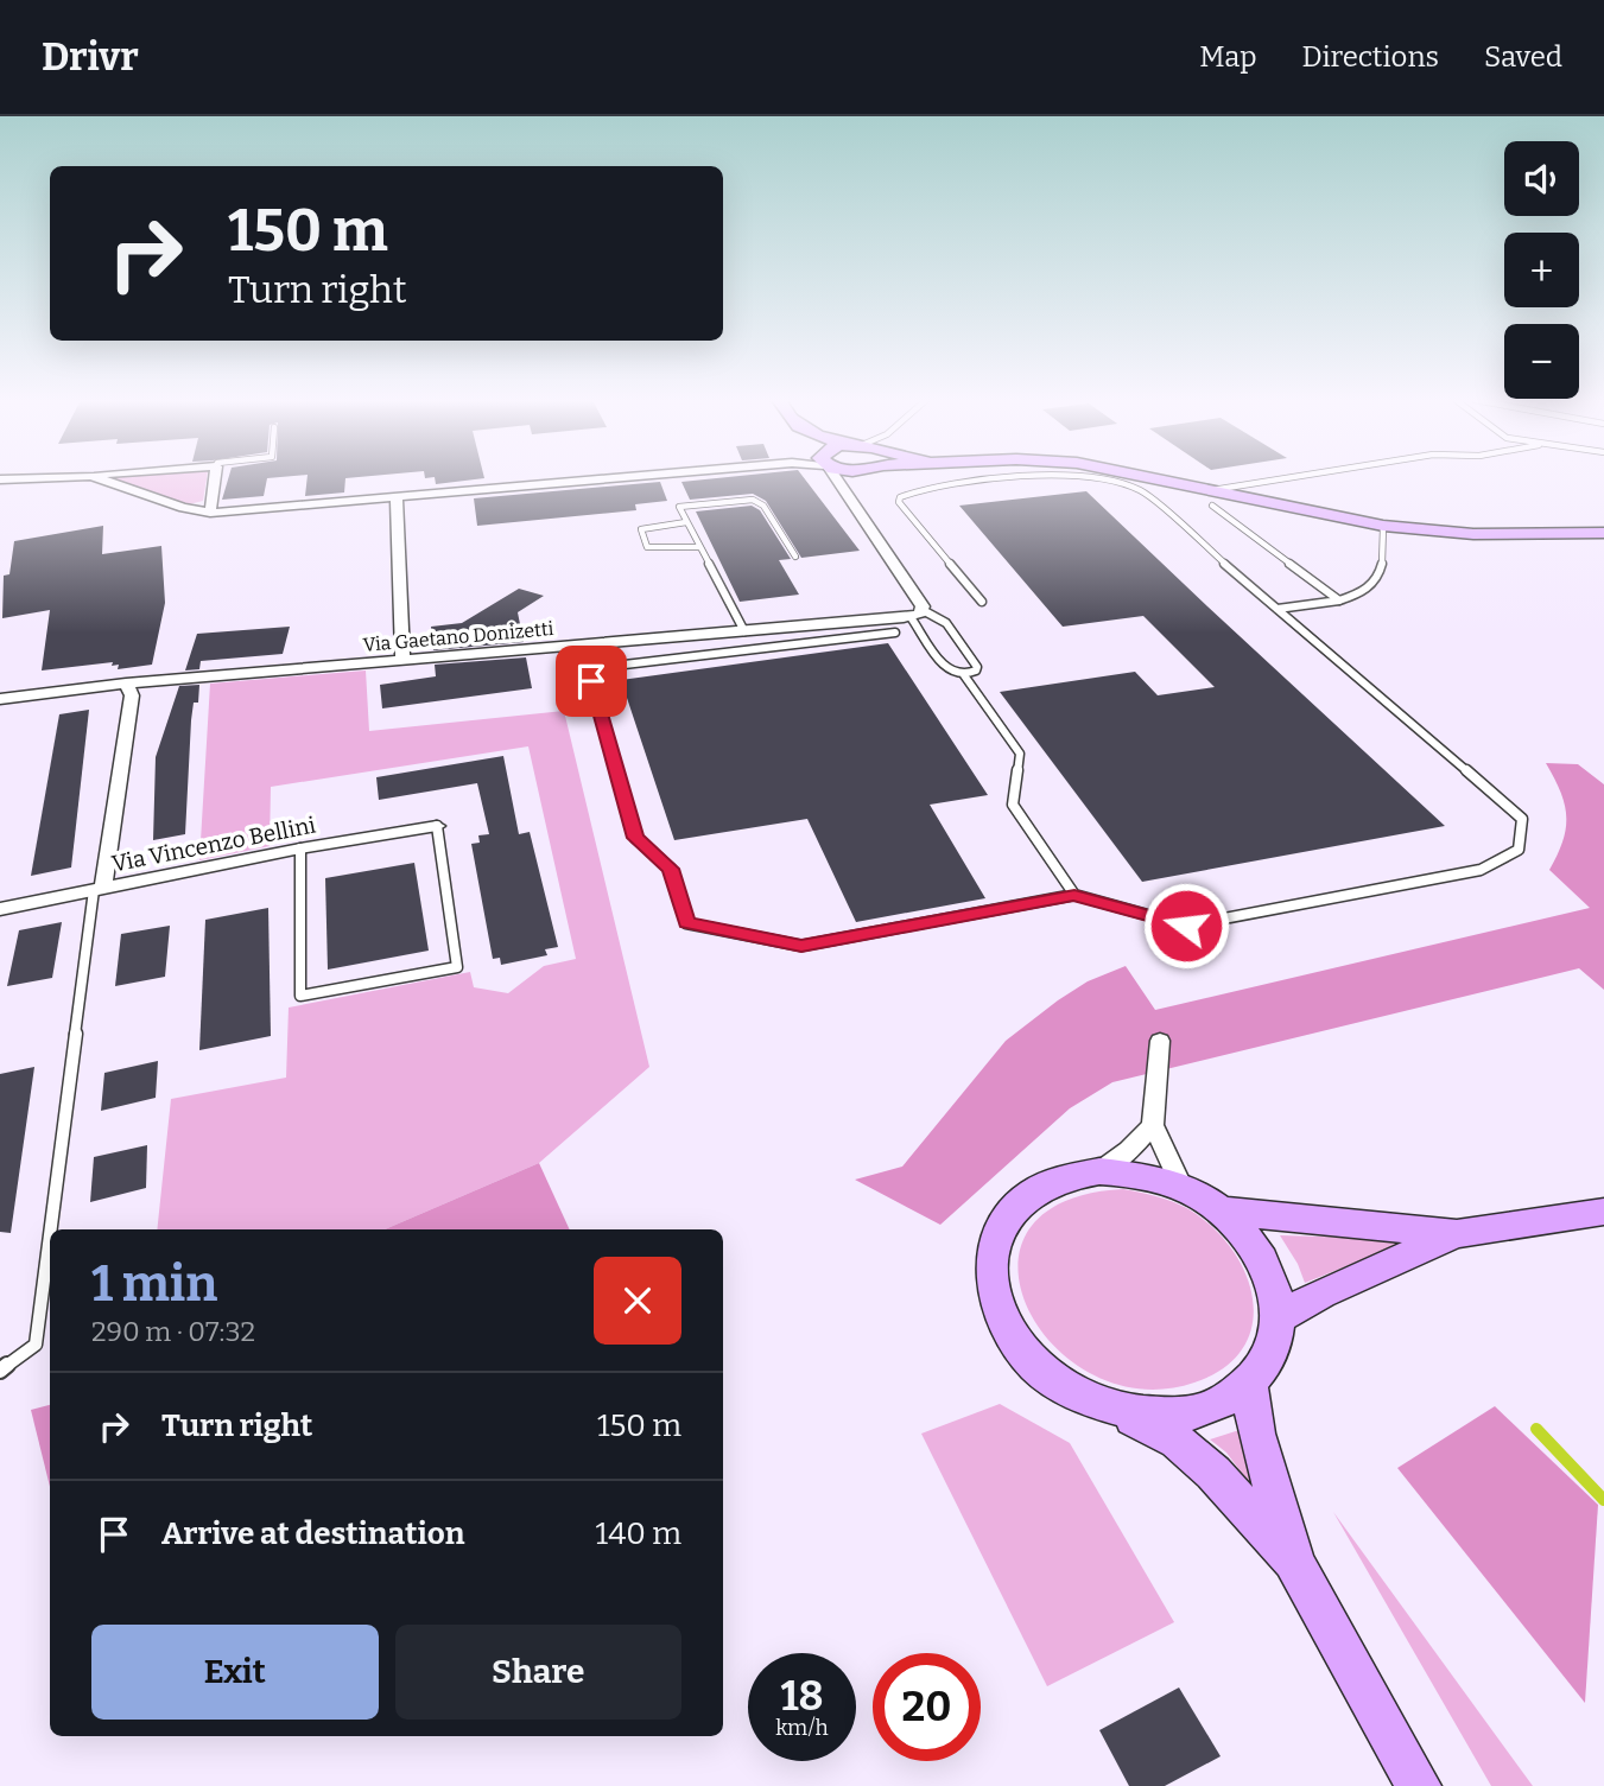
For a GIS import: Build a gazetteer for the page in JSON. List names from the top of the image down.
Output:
{
  "streets": {
    "street": ["Via Gaetano Donizetti", "Via Vincenzo Bellini"]
  },
  "page": {
    "header": "Drivr",
    "nav": ["Map", "Directions", "Saved"],
    "map_buttons": ["+", "−"],
    "turn": ["150 m", "Turn right"],
    "heading": ["1 min", "290 m · 07:32"],
    "list": [
      {
        "name": "Turn right",
        "value": "150 m"
      },
      {
        "name": "Arrive at destination",
        "value": "140 m"
      }
    ],
    "buttons": ["Exit", "Share"],
    "speed": "18 km/h",
    "limit": "20"
  }
}
